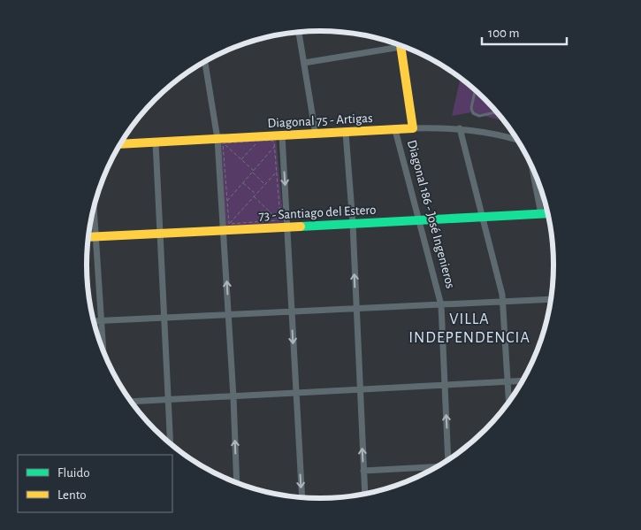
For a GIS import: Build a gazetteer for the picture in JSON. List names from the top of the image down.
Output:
{
  "streets": {
    "street": ["Diagonal 75 - Artigas", "73 - Santiago del Estero", "Diagonal 186 - José Ingenieros"]
  },
  "crossings": [
    ["Diagonal 75 - Artigas", "Diagonal 186 - José Ingenieros"],
    ["73 - Santiago del Estero", "Diagonal 186 - José Ingenieros"]
  ],
  "districts": ["VILLA INDEPENDENCIA"],
  "legend": ["Fluido", "Lento"],
  "scale_bar": "100 m"
}
